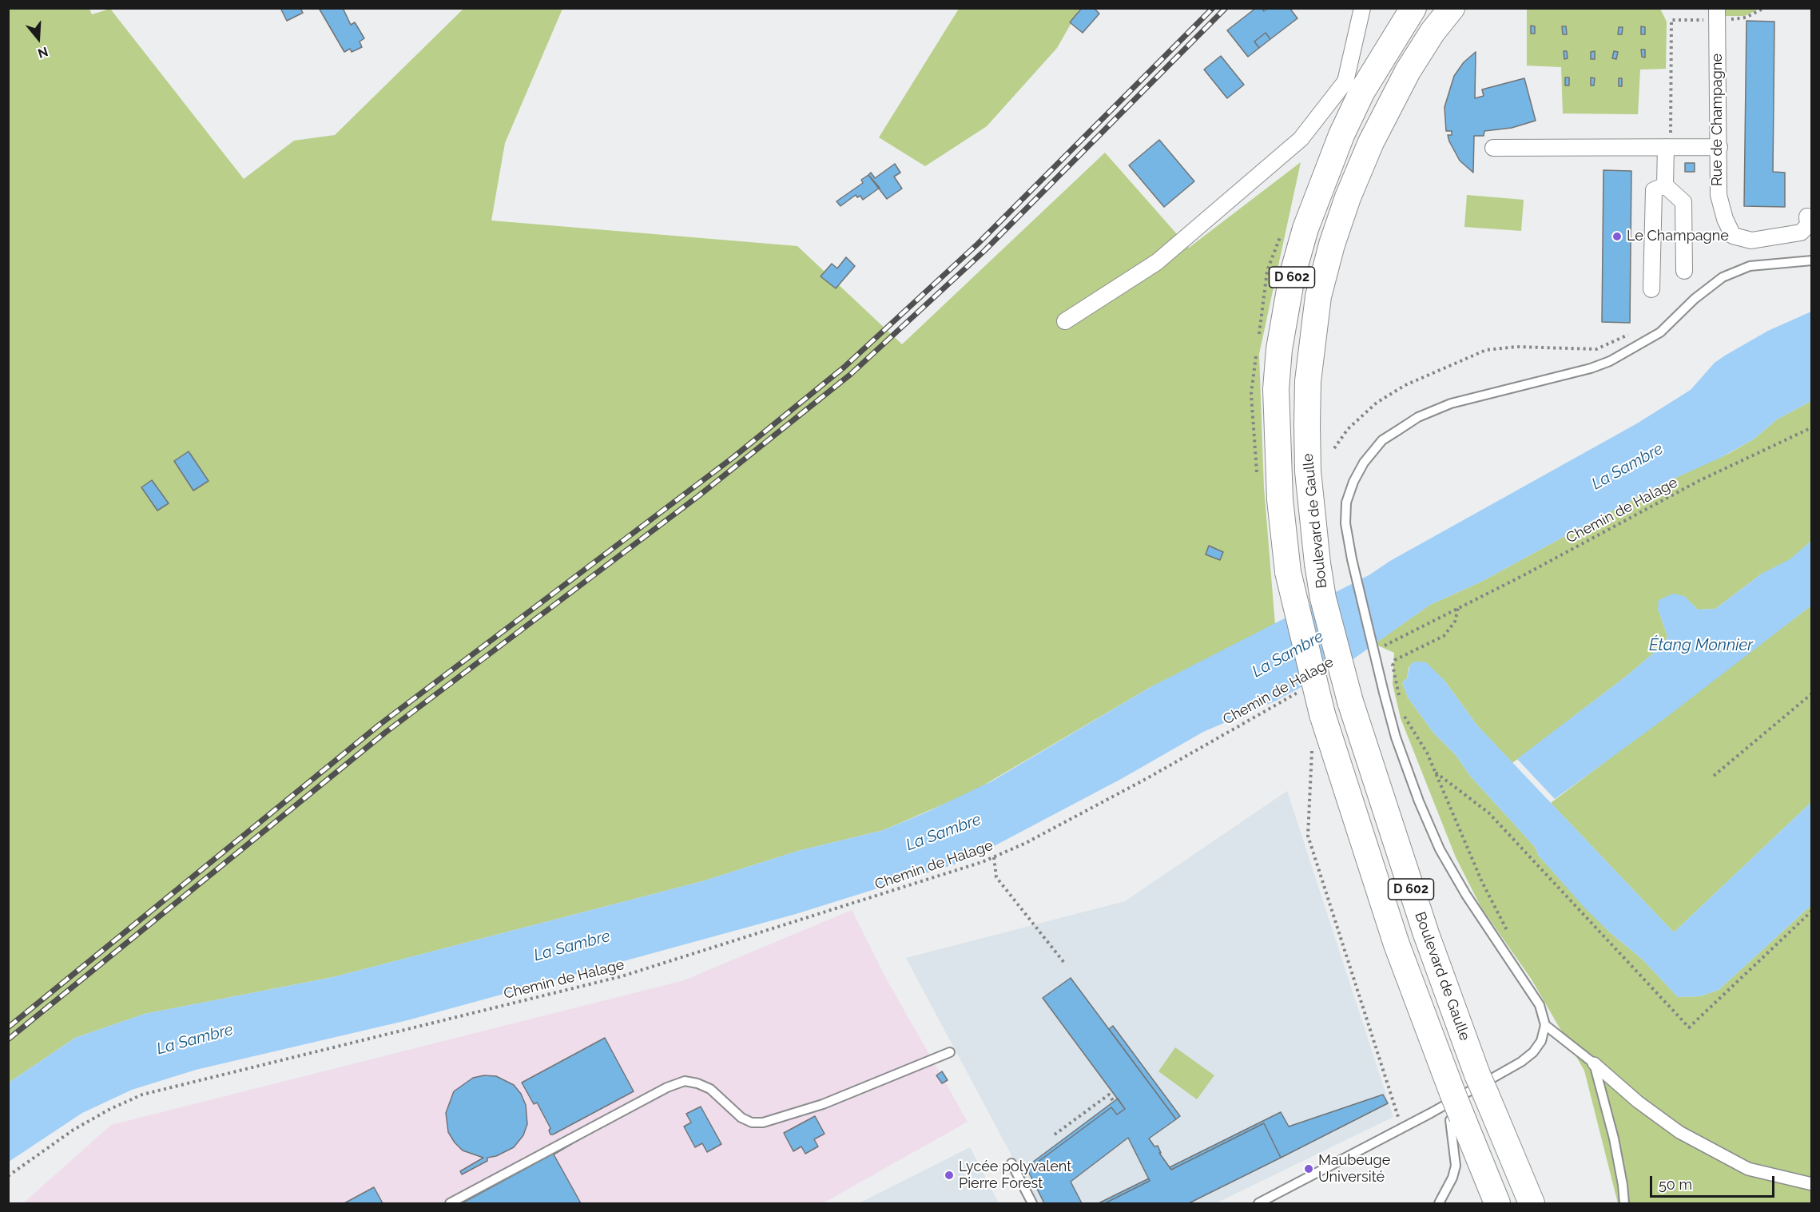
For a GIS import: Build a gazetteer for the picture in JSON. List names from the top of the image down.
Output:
{
  "streets": {
    "main road": ["D 602", "Boulevard de Gaulle"],
    "street": ["Rue de Champagne"],
    "path": ["Chemin de Halage"]
  },
  "water": ["La Sambre", "Étang Monnier"],
  "places": ["Le Champagne", "Maubeuge Université", "Lycée polyvalent Pierre Forest"],
  "scale_bar": "50 m",
  "north": "bottom"
}
